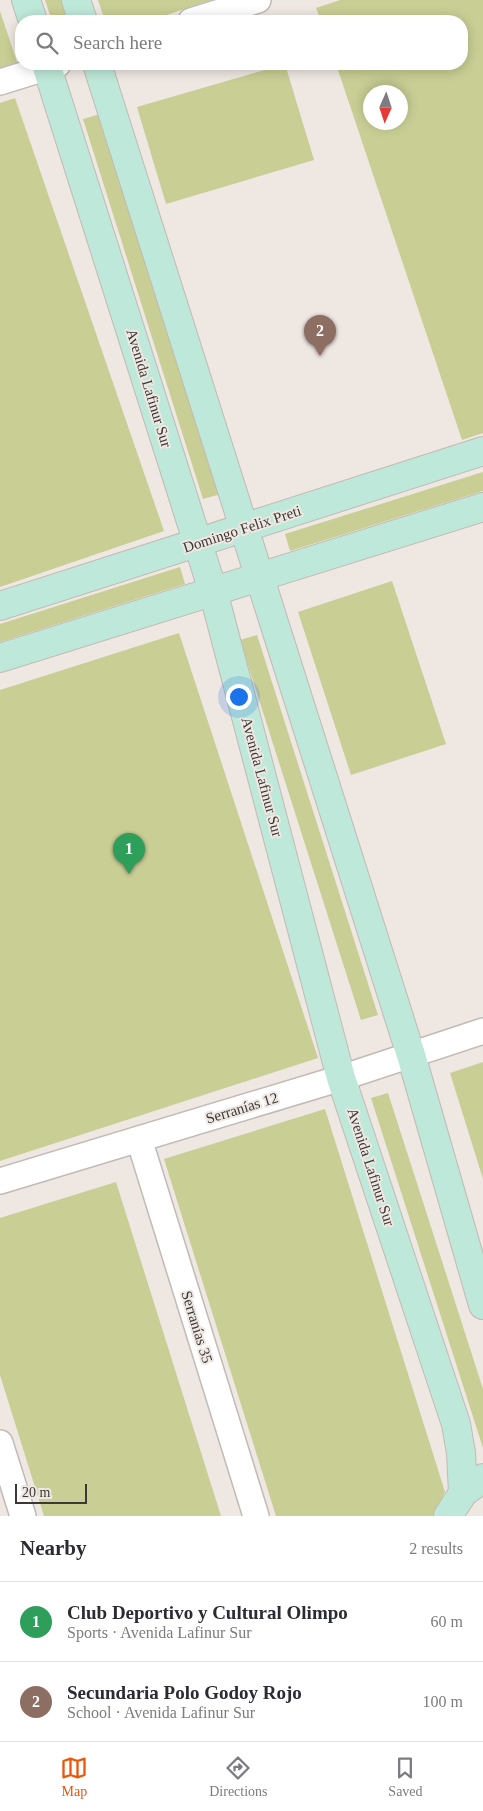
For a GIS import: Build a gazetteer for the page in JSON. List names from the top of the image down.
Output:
{
  "streets": {
    "main road": ["Avenida Lafinur Sur", "Domingo Felix Preti"],
    "street": ["Serranías 12", "Serranías 35"]
  },
  "crossings": [
    ["Avenida Lafinur Sur", "Domingo Felix Preti"],
    ["Avenida Lafinur Sur", "Serranías 12"],
    ["Serranías 12", "Serranías 35"]
  ],
  "scale_bar": "20 m",
  "north": "bottom",
  "page": {
    "search": "Search here",
    "pins": ["2", "1"],
    "scale": "20 m",
    "heading": ["Nearby", "2 results"],
    "list": [
      {
        "mark": "1",
        "name": "Club Deportivo y Cultural Olimpo",
        "note": "Sports · Avenida Lafinur Sur",
        "value": "60 m"
      },
      {
        "mark": "2",
        "name": "Secundaria Polo Godoy Rojo",
        "note": "School · Avenida Lafinur Sur",
        "value": "100 m"
      }
    ],
    "nav": ["Map", "Directions", "Saved"]
  }
}
